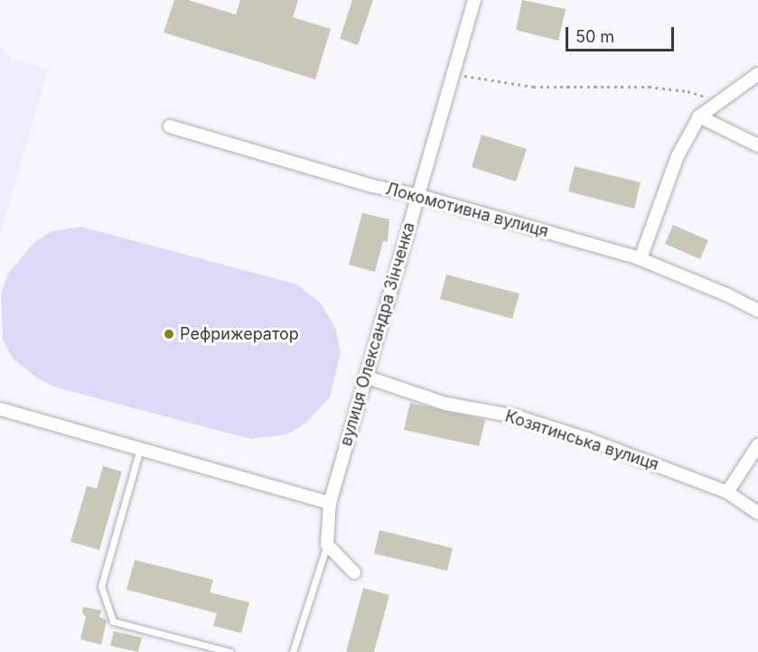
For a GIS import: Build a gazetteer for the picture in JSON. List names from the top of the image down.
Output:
{
  "streets": {
    "street": ["Локомотивна вулиця", "вулиця Олександра Зінченка", "Козятинська вулиця"]
  },
  "crossings": [
    ["Локомотивна вулиця", "вулиця Олександра Зінченка"],
    ["вулиця Олександра Зінченка", "Козятинська вулиця"]
  ],
  "places": ["Рефрижератор"],
  "scale_bar": "50 m"
}
